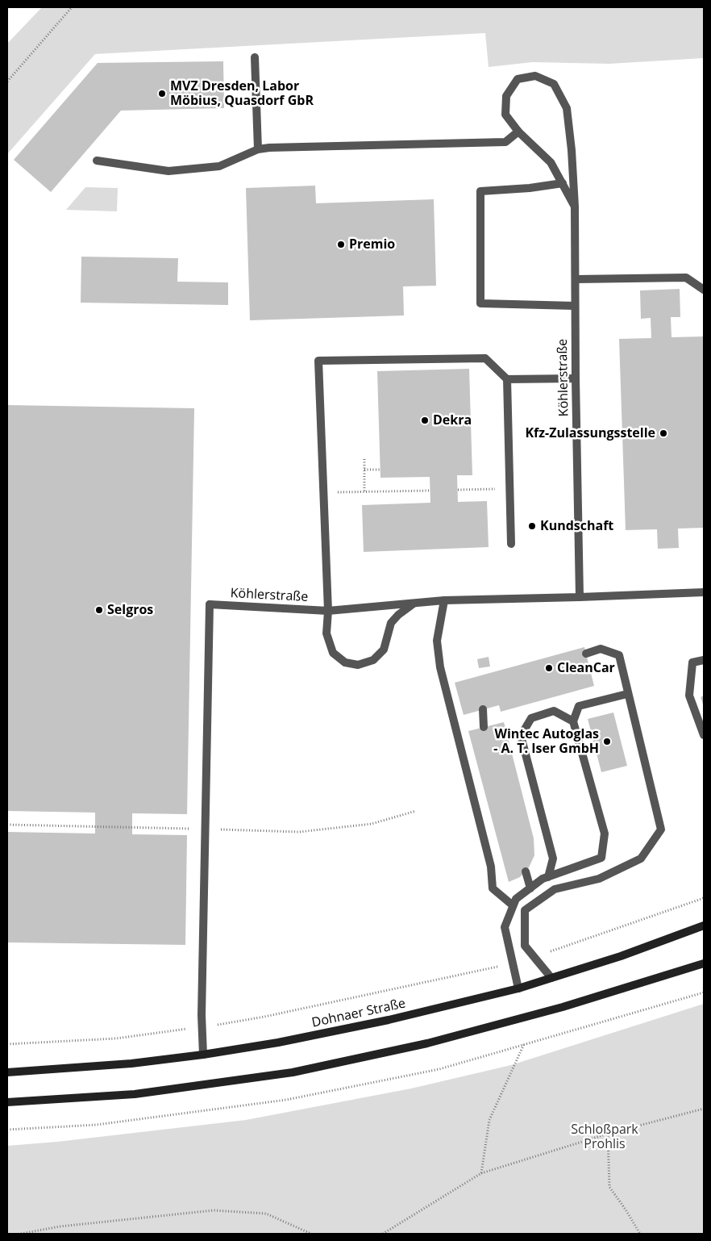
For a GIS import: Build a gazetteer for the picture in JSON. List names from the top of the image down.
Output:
{
  "streets": {
    "main road": ["Dohnaer Straße"],
    "street": ["Köhlerstraße"]
  },
  "parks": ["Schloßpark Prohlis"],
  "places": [
    "MVZ Dresden, Labor Möbius, Quasdorf GbR",
    "Premio",
    "Dekra",
    "Kfz-Zulassungsstelle",
    "Kundschaft",
    "Selgros",
    "CleanCar",
    "Wintec Autoglas - A. T. Iser GmbH"
  ]
}
